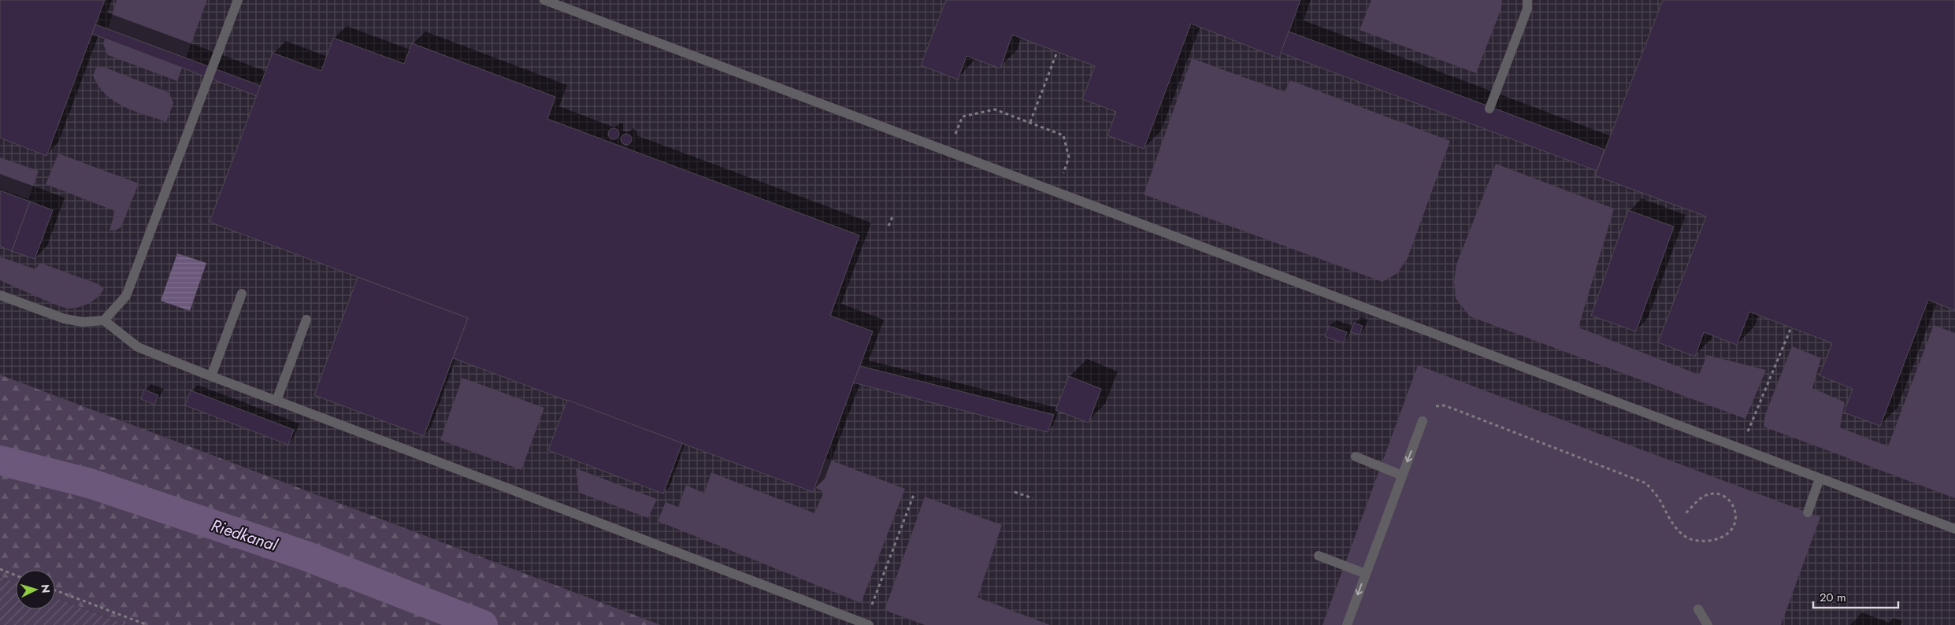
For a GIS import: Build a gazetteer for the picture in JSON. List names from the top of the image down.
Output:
{
  "water": ["Riedkanal"],
  "scale_bar": "20 m",
  "north": "right"
}
